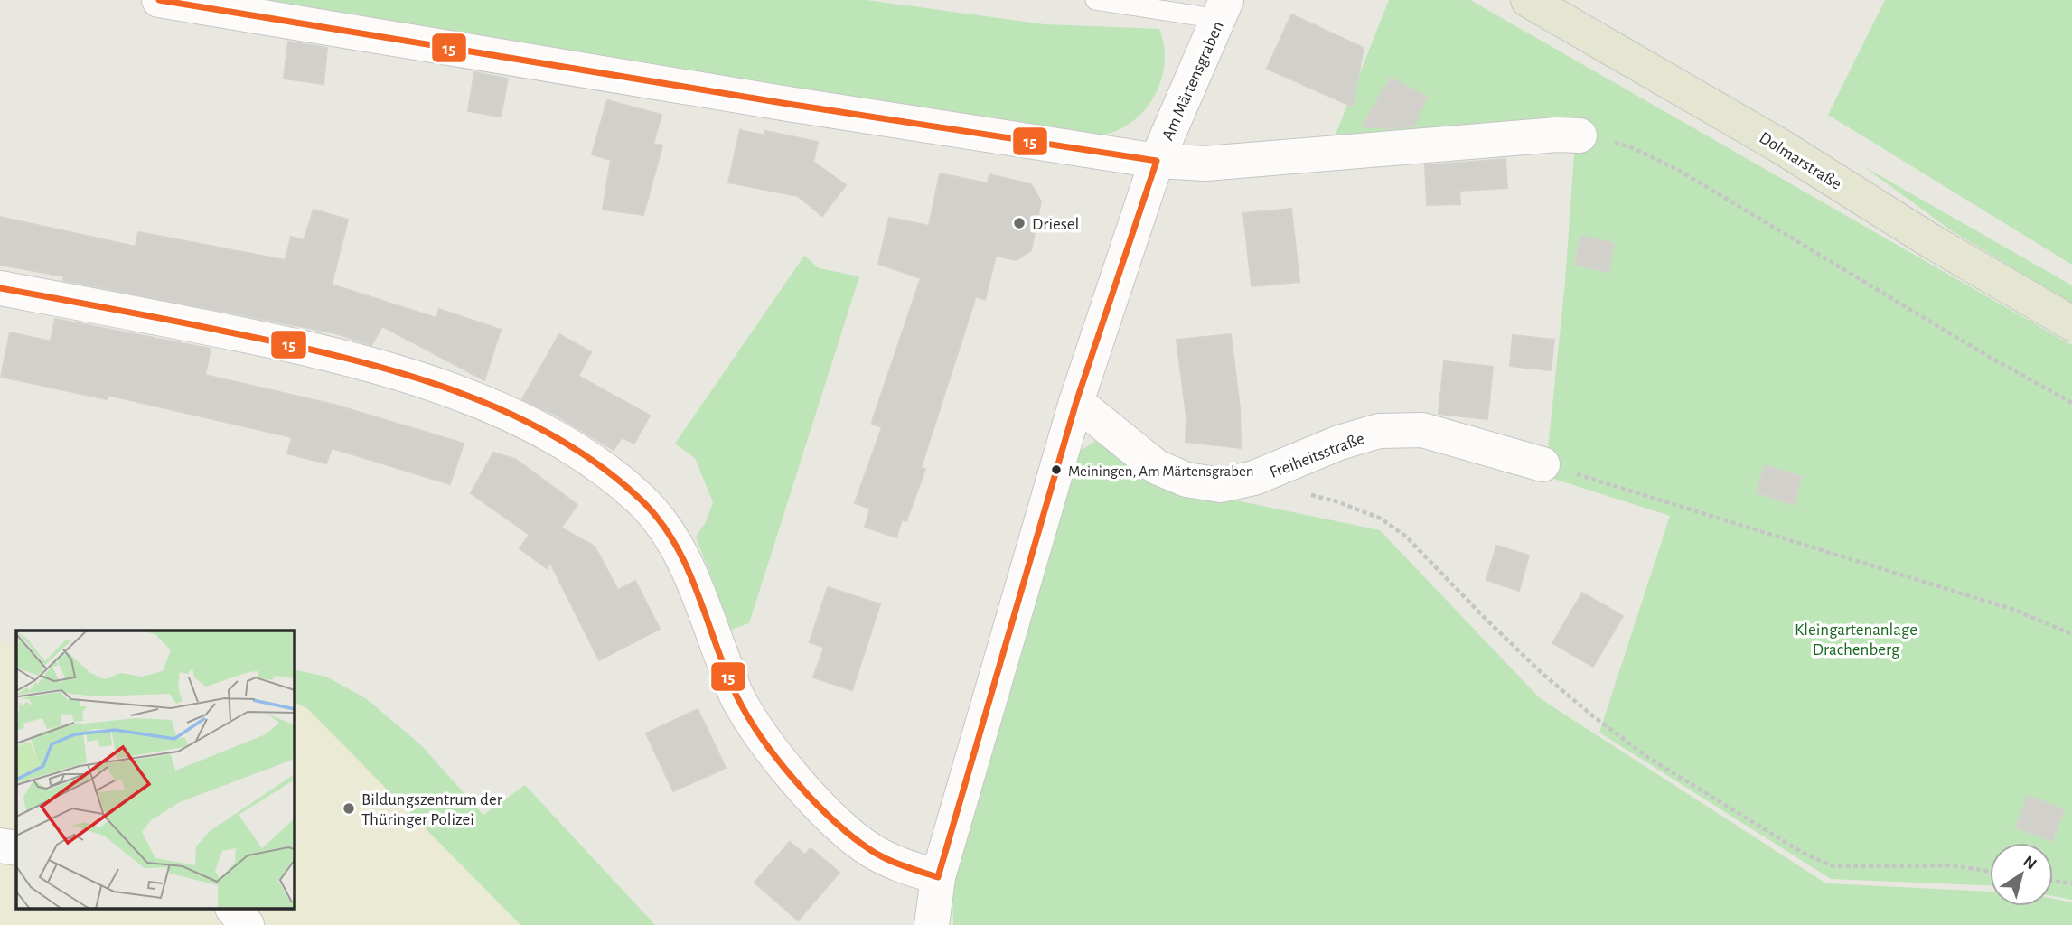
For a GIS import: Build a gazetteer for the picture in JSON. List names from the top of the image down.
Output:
{
  "streets": {
    "main road": ["Dolmarstraße"],
    "street": ["Am Märtensgraben", "Freiheitsstraße"]
  },
  "parks": ["Kleingartenanlage Drachenberg"],
  "places": ["Driesel", "Meiningen, Am Märtensgraben", "Bildungszentrum der Thüringer Polizei"],
  "lines": ["transit line 15"],
  "north": "top right"
}
